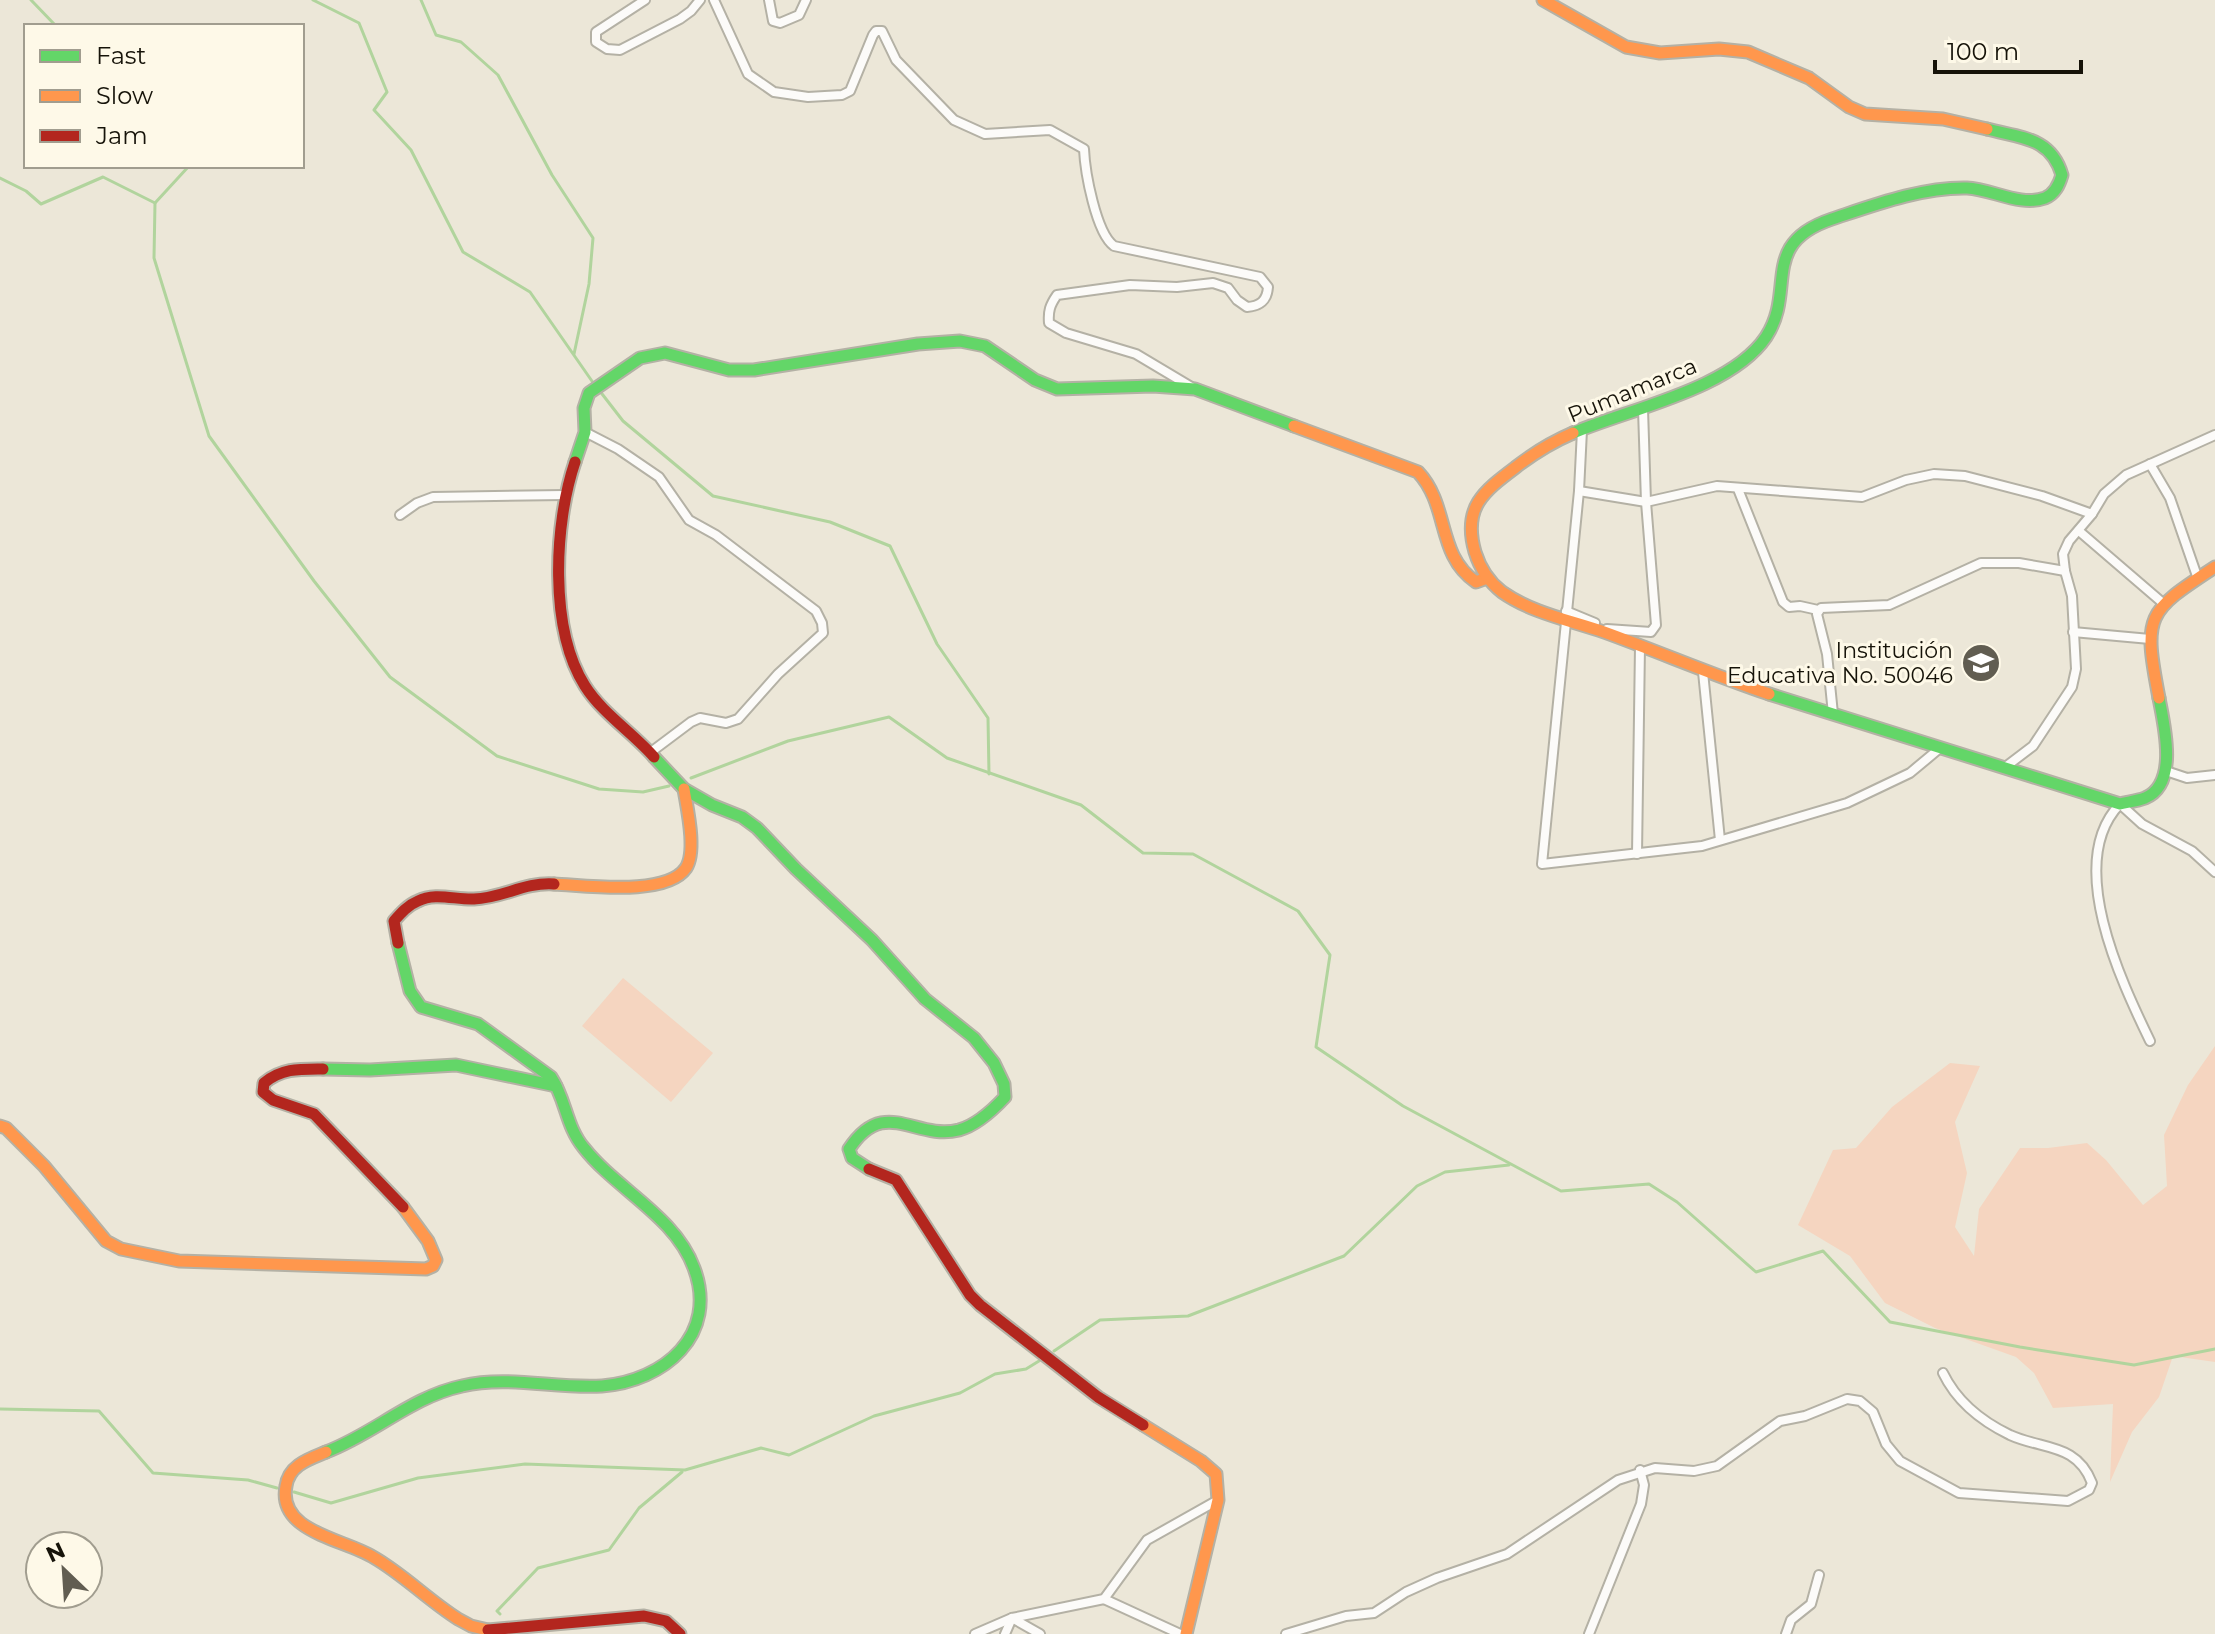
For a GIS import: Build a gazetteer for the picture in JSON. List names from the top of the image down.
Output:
{
  "streets": {
    "main road": ["Pumamarca"]
  },
  "places": {
    "school or university": ["Institución Educativa No. 50046"]
  },
  "legend": ["Fast", "Slow", "Jam"],
  "scale_bar": "100 m",
  "north": "top left"
}
